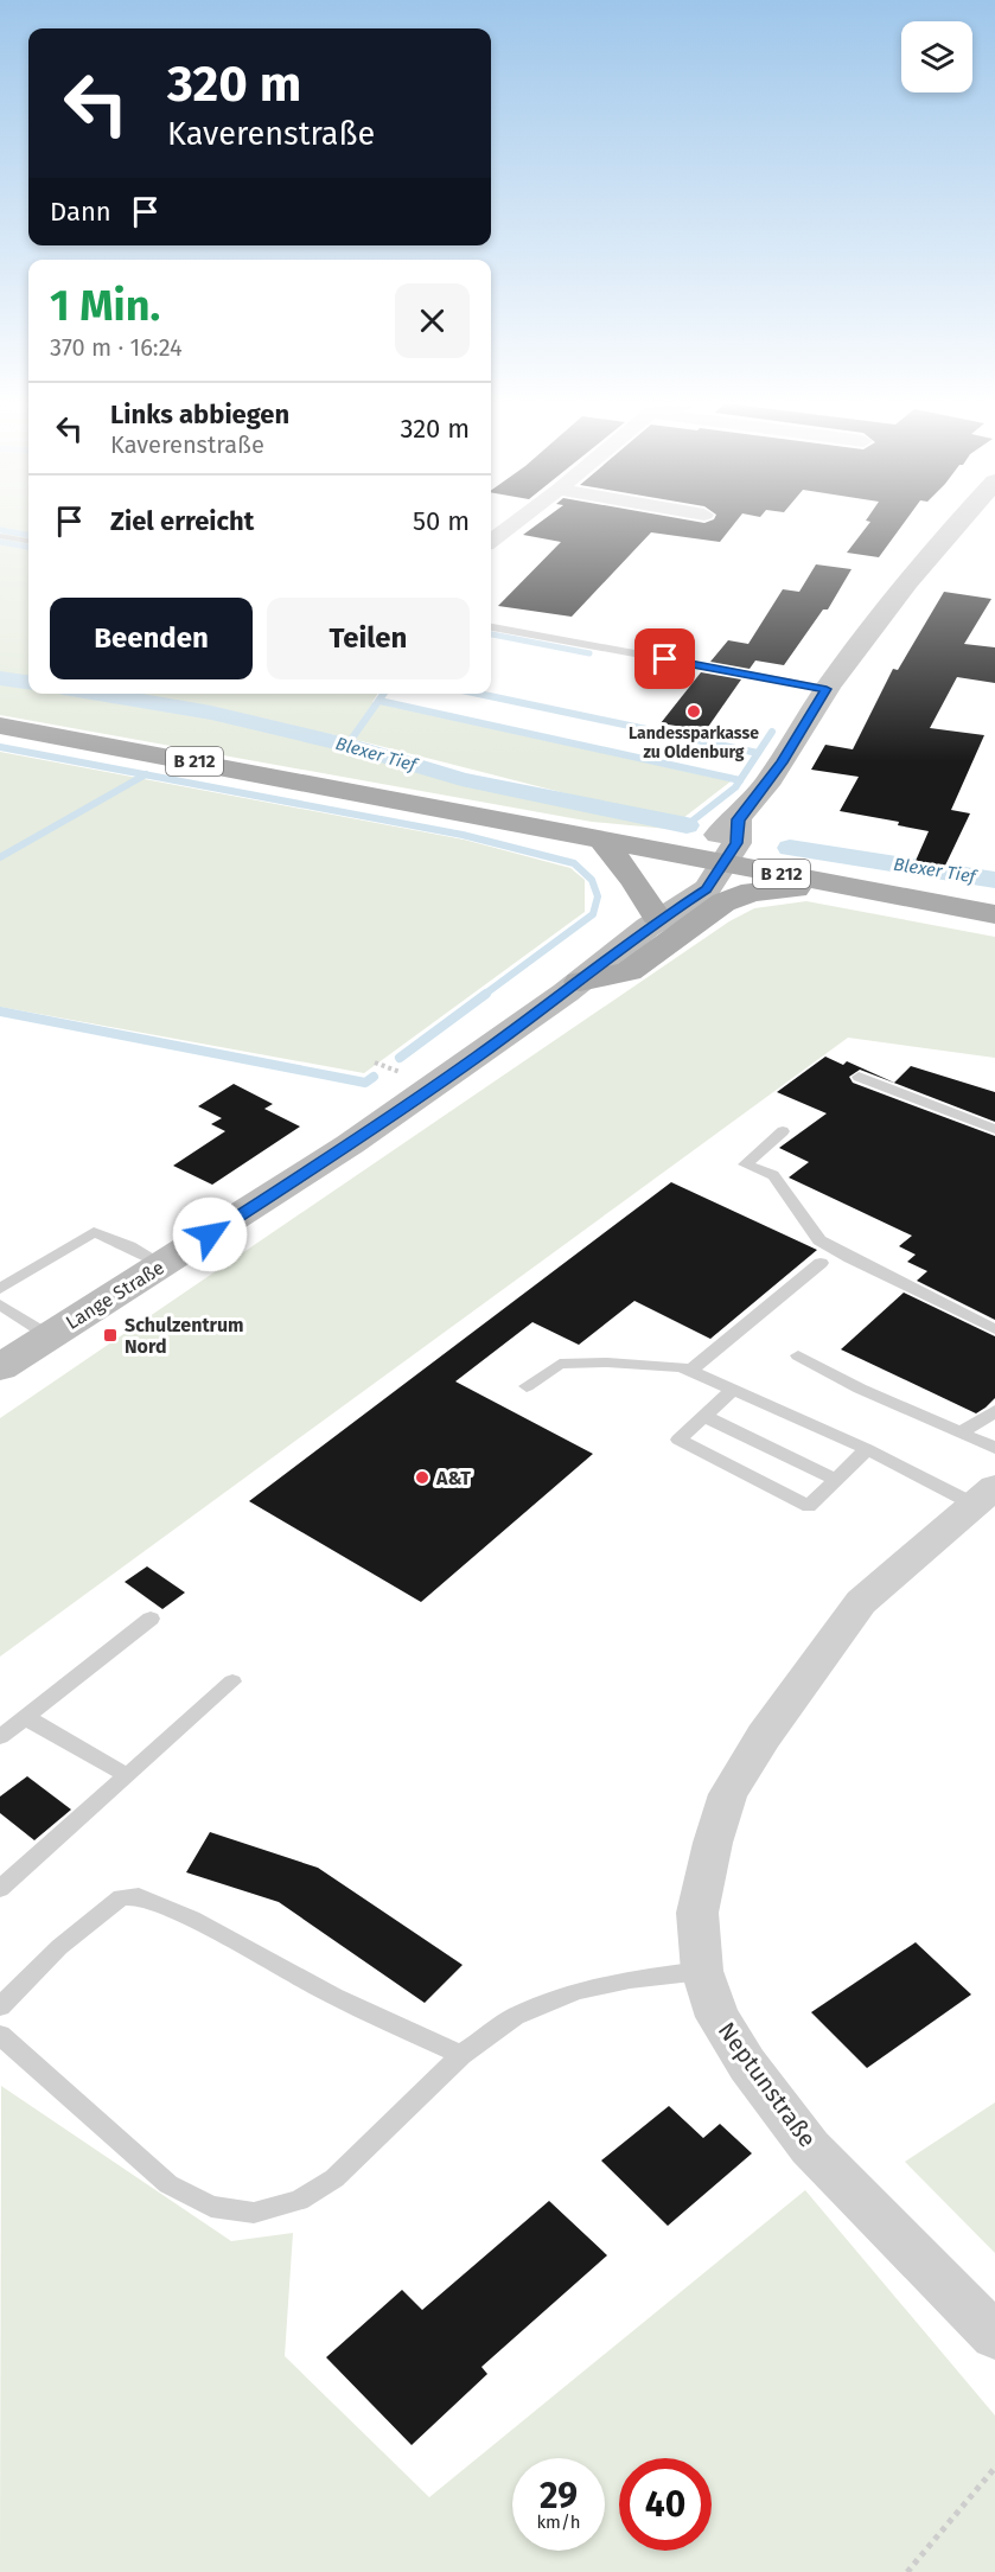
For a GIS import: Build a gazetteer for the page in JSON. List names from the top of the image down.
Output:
{
  "streets": {
    "main road": ["B 212"],
    "street": ["Lange Straße", "Neptunstraße"]
  },
  "crossings": [
    ["B 212", "Lange Straße"]
  ],
  "water": ["Blexer Tief"],
  "places": {
    "other": ["Landessparkasse zu Oldenburg", "A&T"],
    "transit": ["Schulzentrum Nord"]
  },
  "page": {
    "turn": ["320 m", "Kaverenstraße"],
    "then": "Dann",
    "heading": ["1 Min.", "370 m · 16:24"],
    "list": [
      {
        "name": "Links abbiegen",
        "note": "Kaverenstraße",
        "value": "320 m"
      },
      {
        "name": "Ziel erreicht",
        "value": "50 m"
      }
    ],
    "buttons": ["Beenden", "Teilen"],
    "speed": "29 km/h",
    "limit": "40"
  }
}
